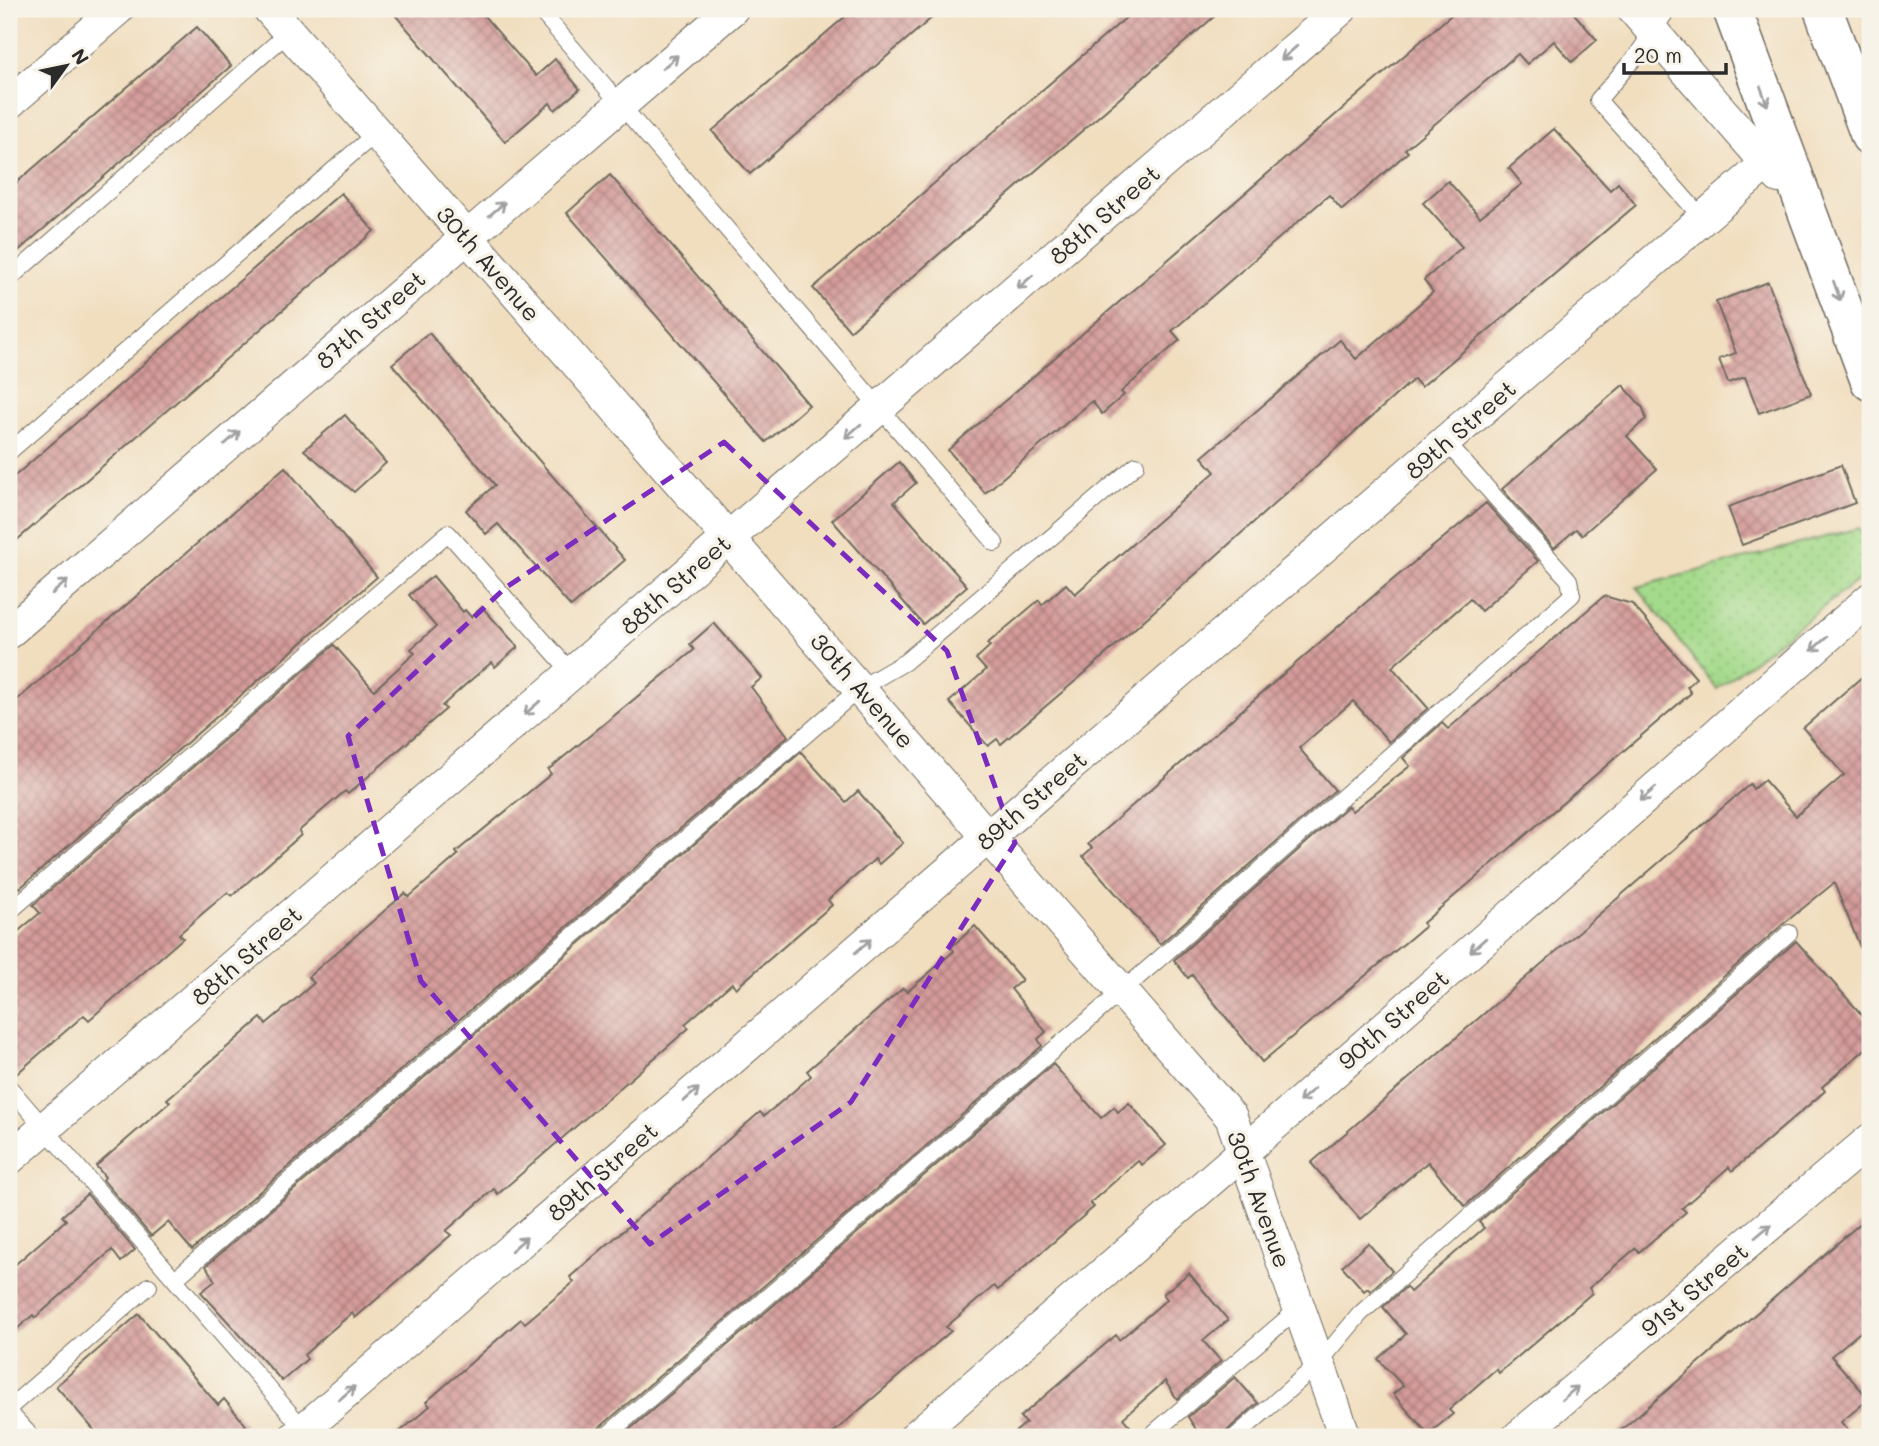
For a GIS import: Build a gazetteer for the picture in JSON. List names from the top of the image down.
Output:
{
  "streets": {
    "street": [
      "88th Street",
      "30th Avenue",
      "87th Street",
      "89th Street",
      "90th Street",
      "91st Street"
    ]
  },
  "crossings": [
    ["88th Street", "30th Avenue"],
    ["30th Avenue", "87th Street"],
    ["30th Avenue", "89th Street"],
    ["30th Avenue", "90th Street"]
  ],
  "one_way": [
    "88th Street",
    "87th Street",
    "89th Street",
    "90th Street",
    "91st Street"
  ],
  "scale_bar": "20 m",
  "north": "top right"
}
